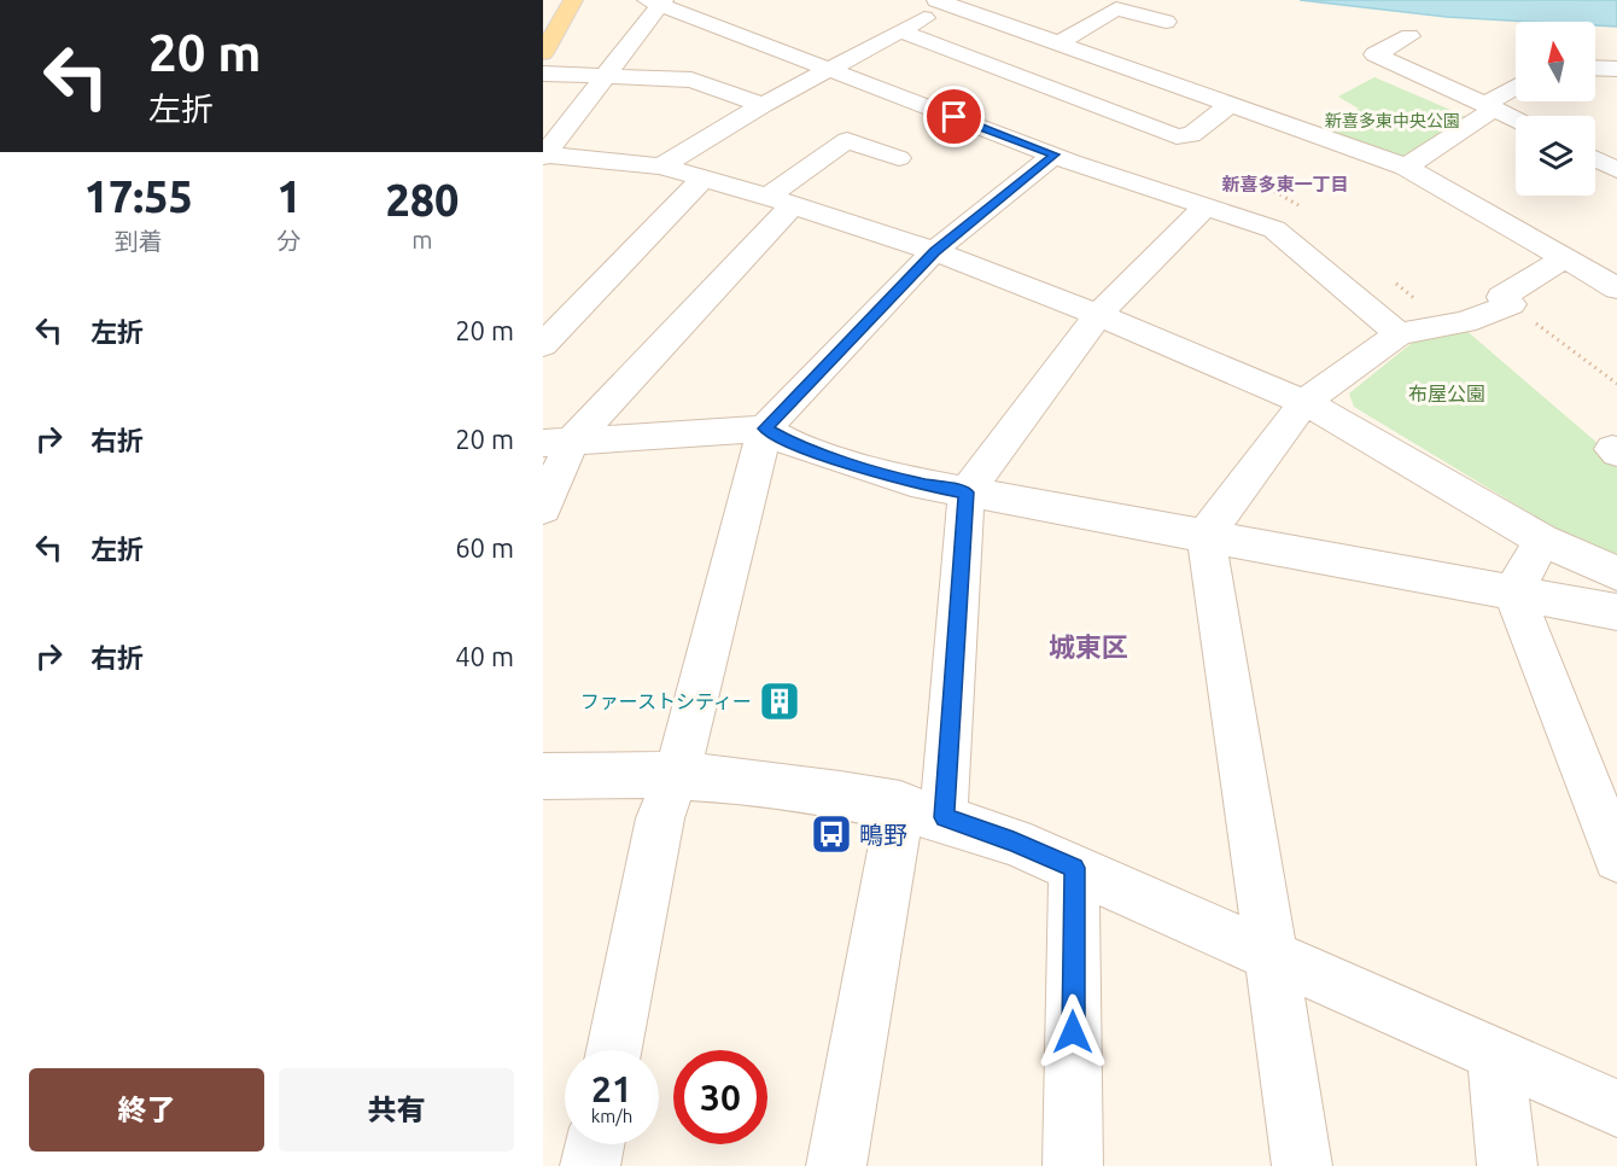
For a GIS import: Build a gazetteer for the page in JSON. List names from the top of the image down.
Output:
{
  "districts": ["新喜多東一丁目", "城東区"],
  "parks": ["新喜多東中央公園", "布屋公園"],
  "places": {
    "building": ["ファーストシティー"],
    "bus stop": ["鴫野"]
  },
  "north": "top",
  "page": {
    "turn": ["20 m", "左折"],
    "eta": [
      "17:55",
      "到着",
      "1",
      "分",
      "280",
      "m"
    ],
    "list": [
      {
        "name": "左折",
        "value": "20 m"
      },
      {
        "name": "右折",
        "value": "20 m"
      },
      {
        "name": "左折",
        "value": "60 m"
      },
      {
        "name": "右折",
        "value": "40 m"
      }
    ],
    "speed": "21 km/h",
    "limit": "30",
    "buttons": ["終了", "共有"]
  }
}
